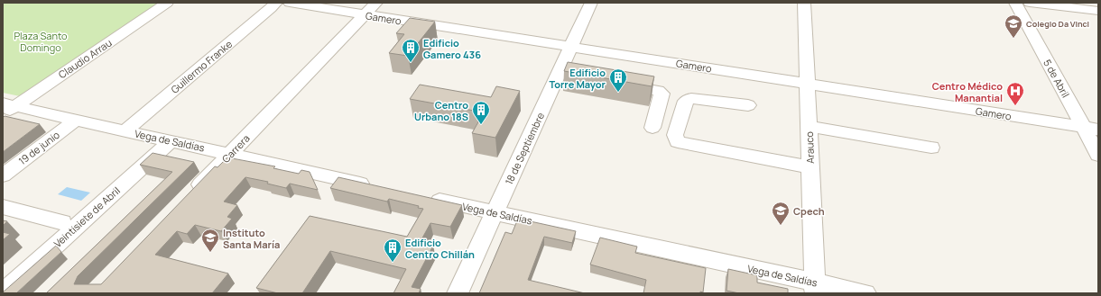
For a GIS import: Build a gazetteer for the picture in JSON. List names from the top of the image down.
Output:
{
  "streets": {
    "street": [
      "Gamero",
      "Claudio Arrau",
      "Guillermo Franke",
      "5 de Abril",
      "Vega de Saldías",
      "19 de junio",
      "Arauco",
      "Carrera",
      "18 de Septiembre",
      "Veintisiete de Abril"
    ]
  },
  "crossings": [
    ["Gamero", "5 de Abril"],
    ["Gamero", "Arauco"],
    ["Gamero", "Carrera"],
    ["Gamero", "18 de Septiembre"],
    ["Claudio Arrau", "Vega de Saldías"],
    ["Guillermo Franke", "Vega de Saldías"],
    ["Vega de Saldías", "19 de junio"],
    ["Vega de Saldías", "Arauco"],
    ["Vega de Saldías", "Carrera"],
    ["Vega de Saldías", "18 de Septiembre"],
    ["Vega de Saldías", "Veintisiete de Abril"]
  ],
  "parks": ["Plaza Santo Domingo"],
  "places": {
    "school or university": ["Colegio Da Vinci", "Cpech", "Instituto Santa María"],
    "building": [
      "Edificio Gamero 436",
      "Edificio Torre Mayor",
      "Centro Urbano 18S",
      "Edificio Centro Chillán"
    ],
    "hospital": ["Centro Médico Manantial"]
  }
}
